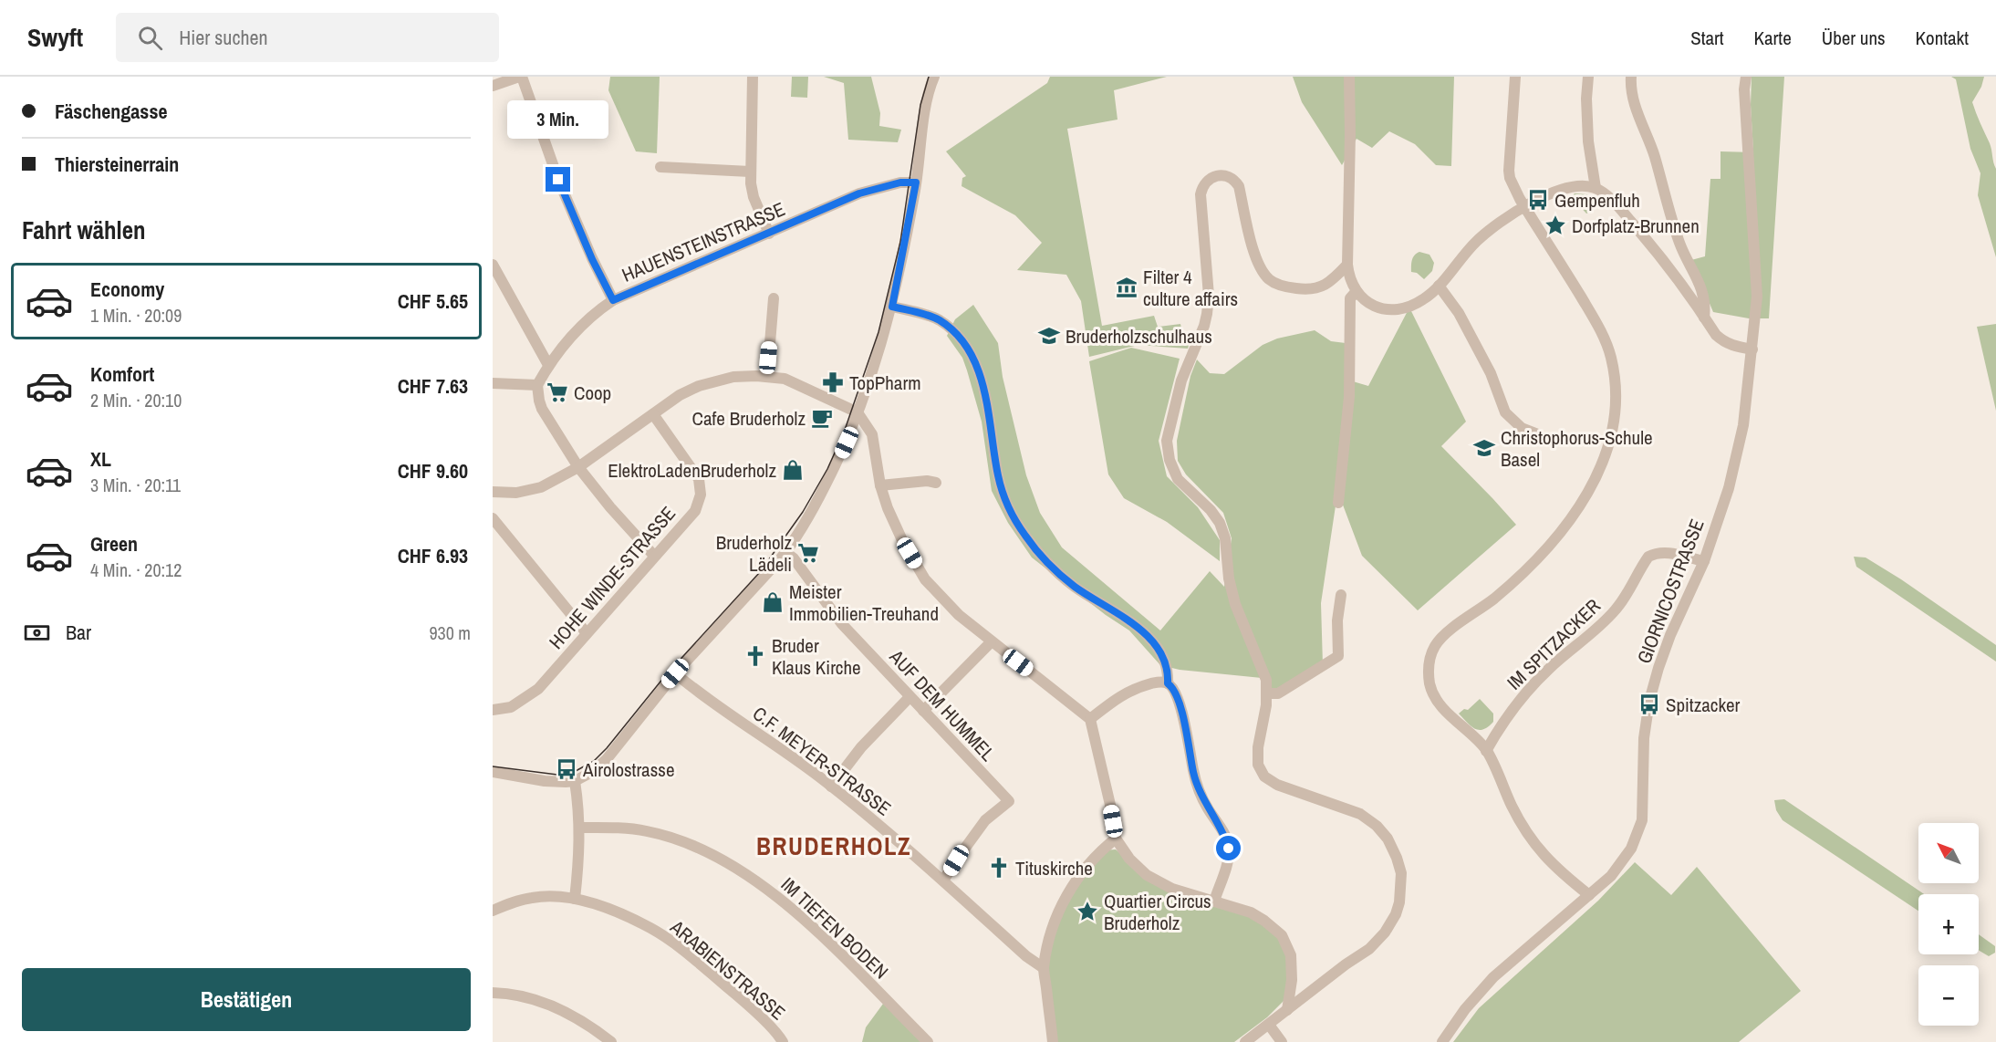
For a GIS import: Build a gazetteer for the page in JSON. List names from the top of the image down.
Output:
{
  "streets": {
    "street": [
      "HAUENSTEINSTRASSE",
      "HOHE WINDE-STRASSE",
      "GIORNICOSTRASSE",
      "IM SPITZACKER",
      "AUF DEM HUMMEL",
      "C.F. MEYER-STRASSE",
      "IM TIEFEN BODEN",
      "ARABIENSTRASSE"
    ]
  },
  "crossings": [
    ["GIORNICOSTRASSE", "IM SPITZACKER"],
    ["AUF DEM HUMMEL", "C.F. MEYER-STRASSE"]
  ],
  "districts": ["BRUDERHOLZ"],
  "places": {
    "bus stop": ["Gempenfluh", "Spitzacker", "Airolostrasse"],
    "place": ["Dorfplatz-Brunnen", "Quartier Circus Bruderholz"],
    "museum": ["Filter 4 culture affairs"],
    "school or university": ["Bruderholzschulhaus", "Christophorus-Schule Basel"],
    "pharmacy": ["TopPharm"],
    "supermarket": ["Coop", "Bruderholz Lädeli"],
    "cafe": ["Cafe Bruderholz"],
    "shop": ["ElektroLadenBruderholz", "Meister Immobilien-Treuhand"],
    "church": ["Bruder Klaus Kirche", "Tituskirche"]
  },
  "north": "top left",
  "page": {
    "header": "Swyft",
    "search": "Hier suchen",
    "nav": [
      "Start",
      "Karte",
      "Über uns",
      "Kontakt"
    ],
    "banner": ["Fäschengasse", "Thiersteinerrain"],
    "bubble": "3 Min.",
    "heading": "Fahrt wählen",
    "list": [
      {
        "name": "Economy",
        "note": "1 Min. · 20:09",
        "value": "CHF 5.65"
      },
      {
        "name": "Komfort",
        "note": "2 Min. · 20:10",
        "value": "CHF 7.63"
      },
      {
        "name": "XL",
        "note": "3 Min. · 20:11",
        "value": "CHF 9.60"
      },
      {
        "name": "Green",
        "note": "4 Min. · 20:12",
        "value": "CHF 6.93"
      }
    ],
    "pay": ["Bar", "930 m"],
    "map_buttons": ["+", "−"],
    "buttons": "Bestätigen"
  }
}
